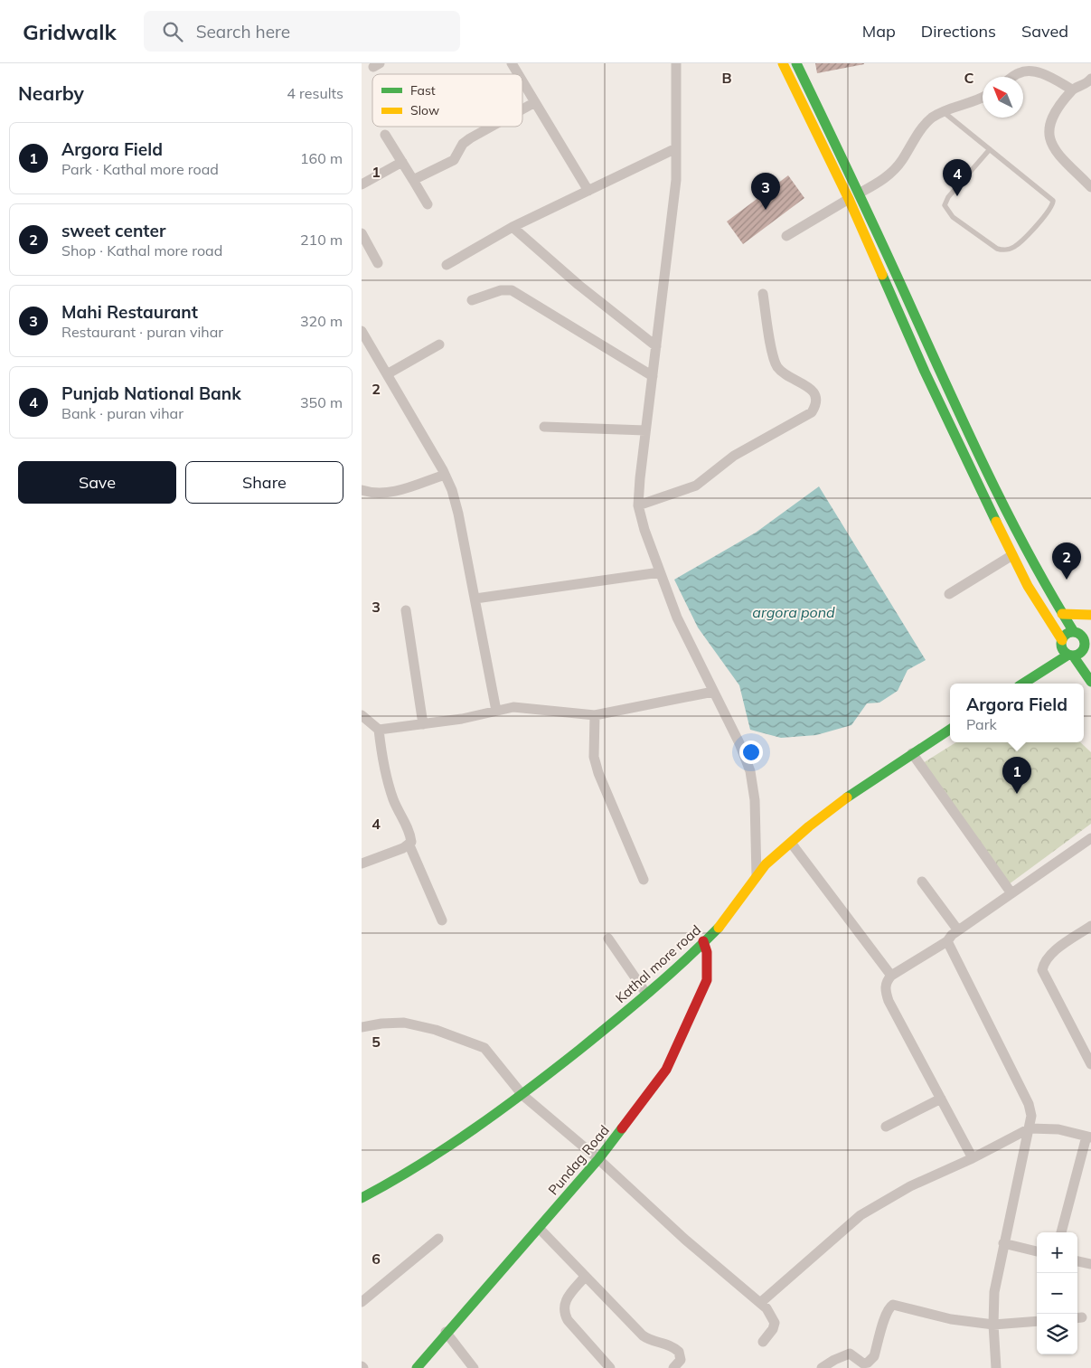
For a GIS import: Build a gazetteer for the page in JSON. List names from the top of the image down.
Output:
{
  "streets": {
    "main road": ["Kathal more road", "Pundag Road"]
  },
  "crossings": [
    ["Kathal more road", "Pundag Road"]
  ],
  "water": ["argora pond"],
  "legend": ["Fast", "Slow"],
  "north": "top left",
  "page": {
    "header": "Gridwalk",
    "search": "Search here",
    "nav": ["Map", "Directions", "Saved"],
    "heading": ["Nearby", "4 results"],
    "list": [
      {
        "mark": "1",
        "name": "Argora Field",
        "note": "Park · Kathal more road",
        "value": "160 m"
      },
      {
        "mark": "2",
        "name": "sweet center",
        "note": "Shop · Kathal more road",
        "value": "210 m"
      },
      {
        "mark": "3",
        "name": "Mahi Restaurant",
        "note": "Restaurant · puran vihar",
        "value": "320 m"
      },
      {
        "mark": "4",
        "name": "Punjab National Bank",
        "note": "Bank · puran vihar",
        "value": "350 m"
      }
    ],
    "pins": [
      "4",
      "3",
      "2",
      "1"
    ],
    "buttons": ["Save", "Share"],
    "popup": ["Argora Field", "Park"],
    "map_buttons": ["+", "−"]
  },
  "grid": {
    "columns": ["B", "C"],
    "rows": [
      "1",
      "2",
      "3",
      "4",
      "5",
      "6"
    ]
  }
}
